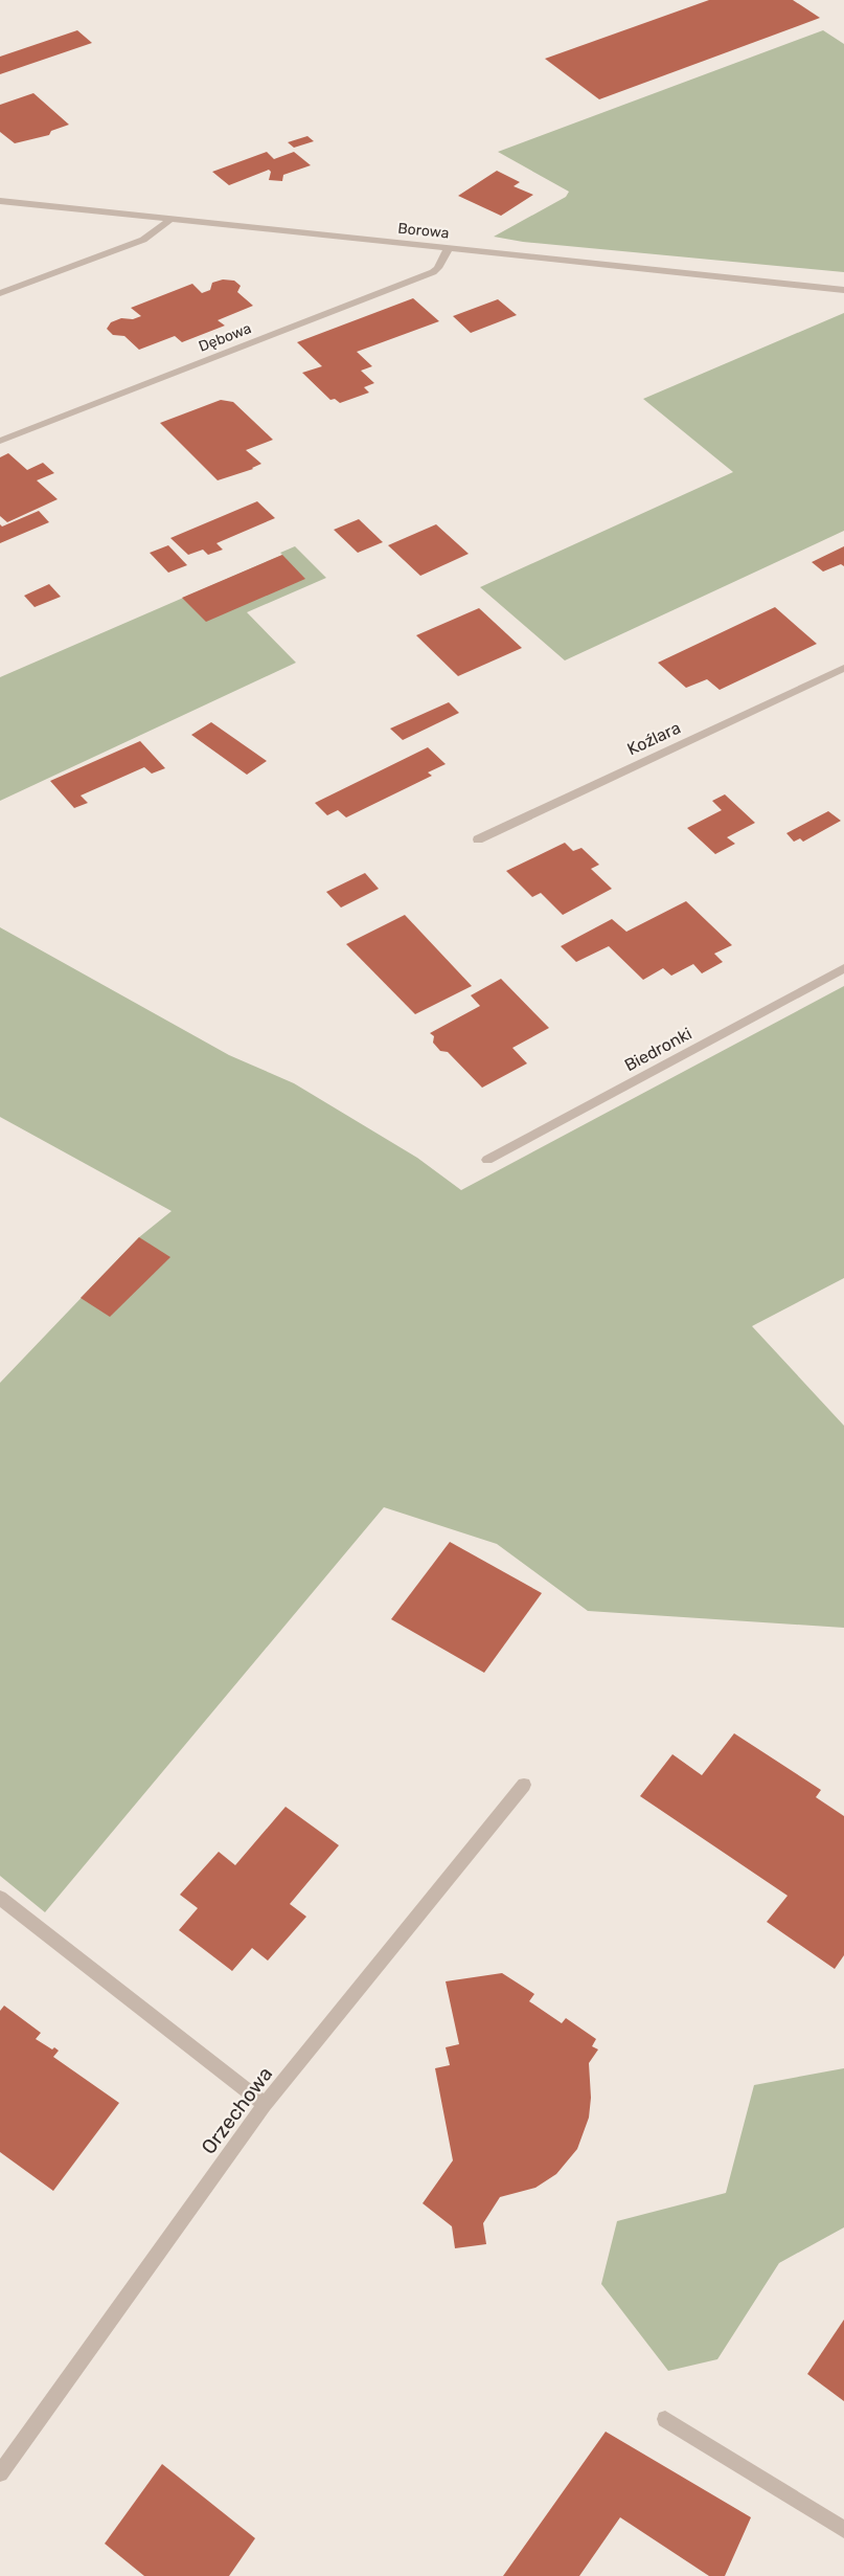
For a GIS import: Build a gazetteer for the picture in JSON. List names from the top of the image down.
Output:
{
  "streets": {
    "street": [
      "Borowa",
      "Dębowa",
      "Koźlara",
      "Biedronki",
      "Orzechowa"
    ]
  },
  "crossings": [
    ["Borowa", "Dębowa"]
  ]
}
